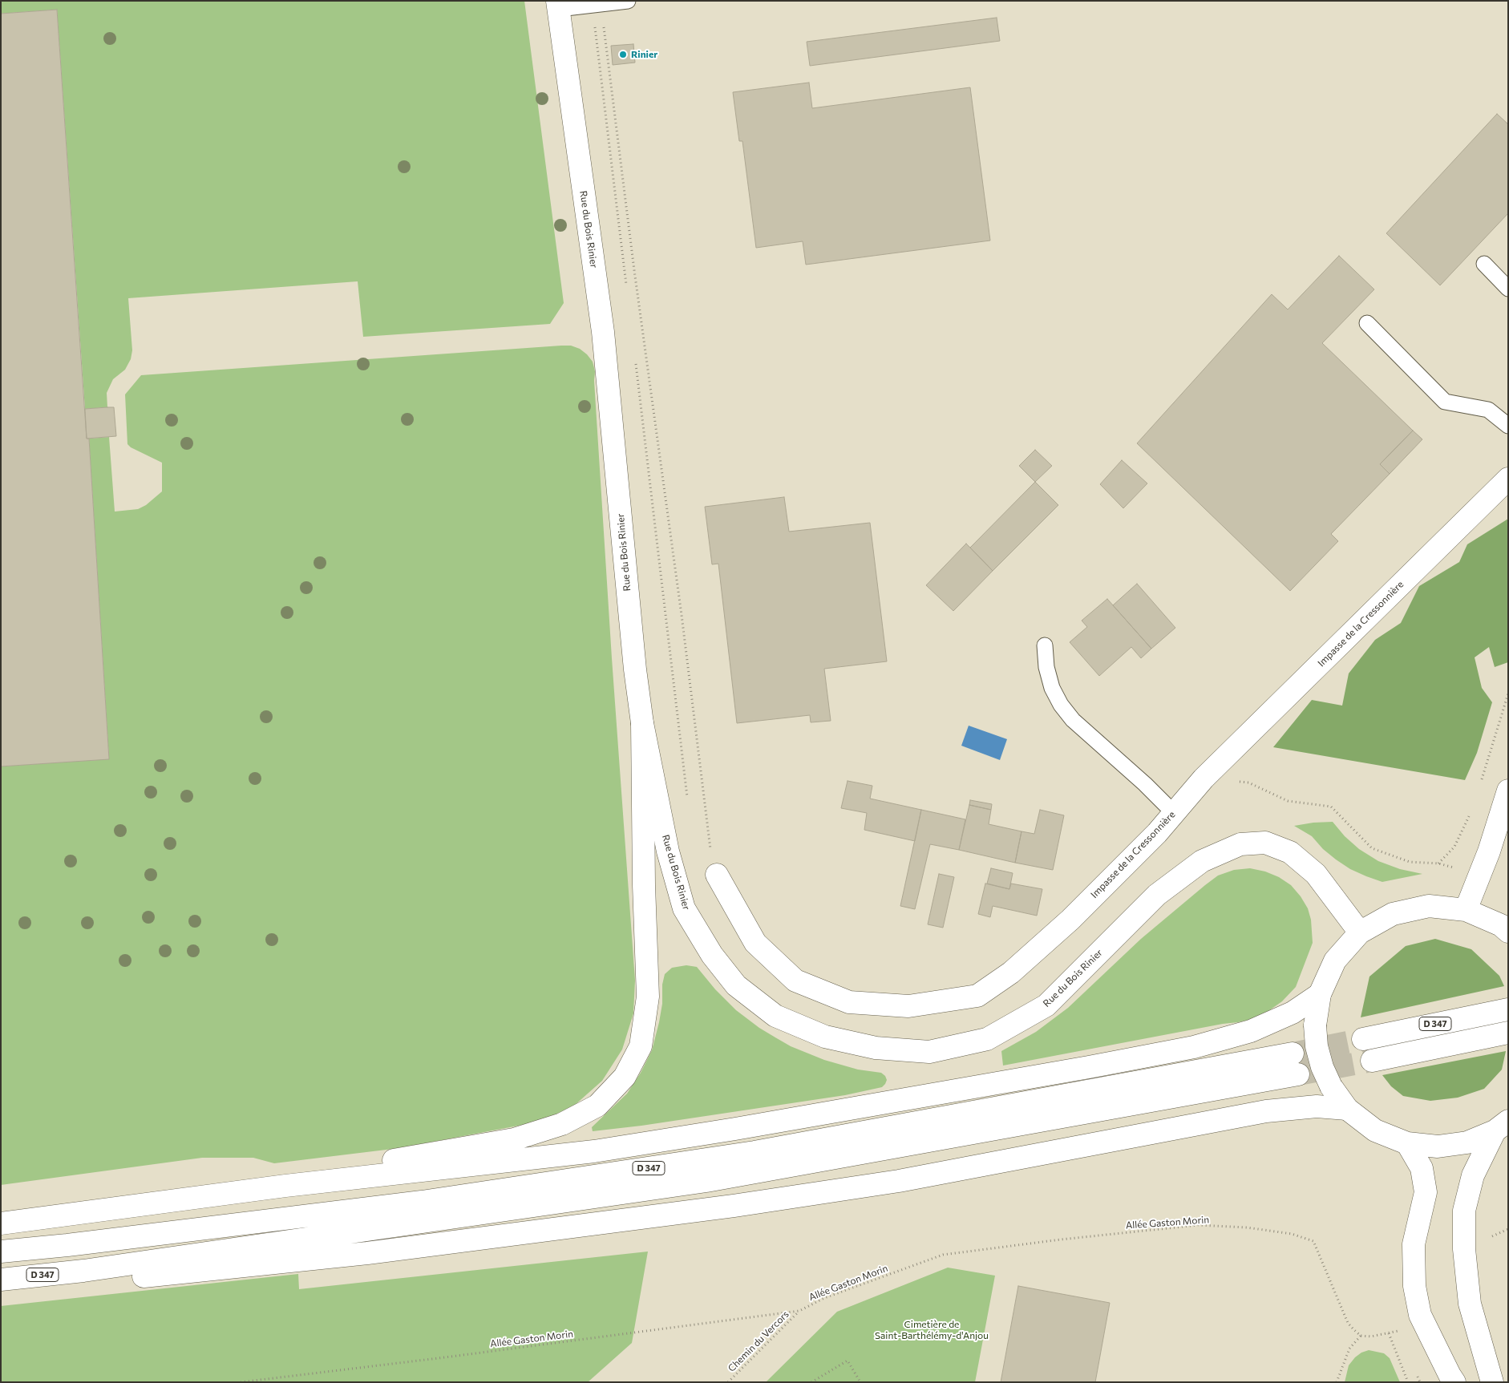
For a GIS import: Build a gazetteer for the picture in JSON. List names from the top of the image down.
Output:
{
  "streets": {
    "main road": ["Rue du Bois Rinier", "Impasse de la Cressonnière", "D 347"],
    "path": ["Allée Gaston Morin", "Chemin du Vercors"]
  },
  "crossings": [
    ["Allée Gaston Morin", "Chemin du Vercors"]
  ],
  "parks": ["Cimetière de Saint-Barthélémy-d'Anjou"],
  "places": ["Rinier"]
}
